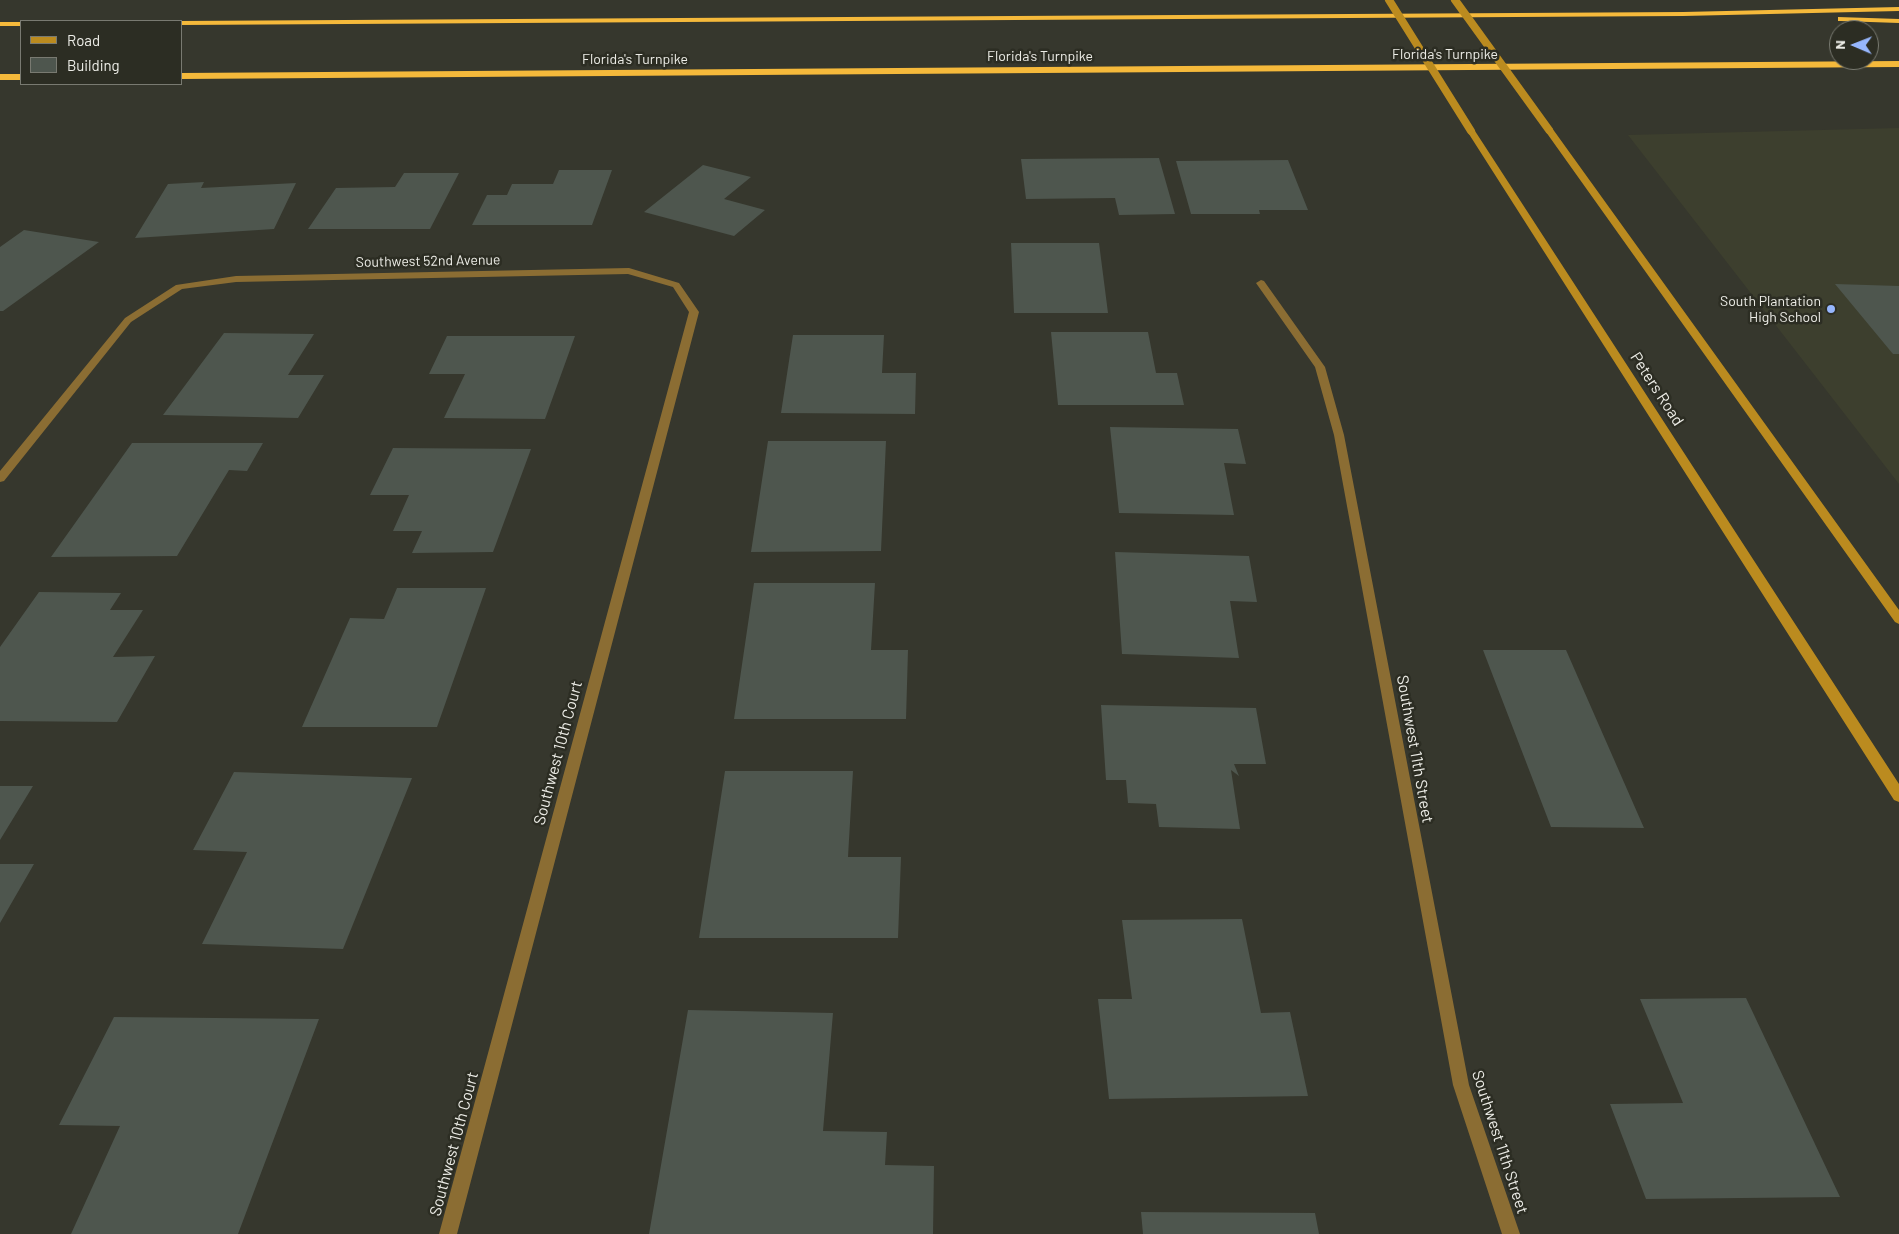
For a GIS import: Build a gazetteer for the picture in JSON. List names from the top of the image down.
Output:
{
  "streets": {
    "highway": ["Florida's Turnpike"],
    "main road": ["Peters Road"],
    "street": ["Southwest 52nd Avenue", "Southwest 11th Street", "Southwest 10th Court"]
  },
  "crossings": [
    ["Southwest 52nd Avenue", "Southwest 10th Court"]
  ],
  "places": ["South Plantation High School"],
  "legend": ["Road", "Building"],
  "north": "left"
}
